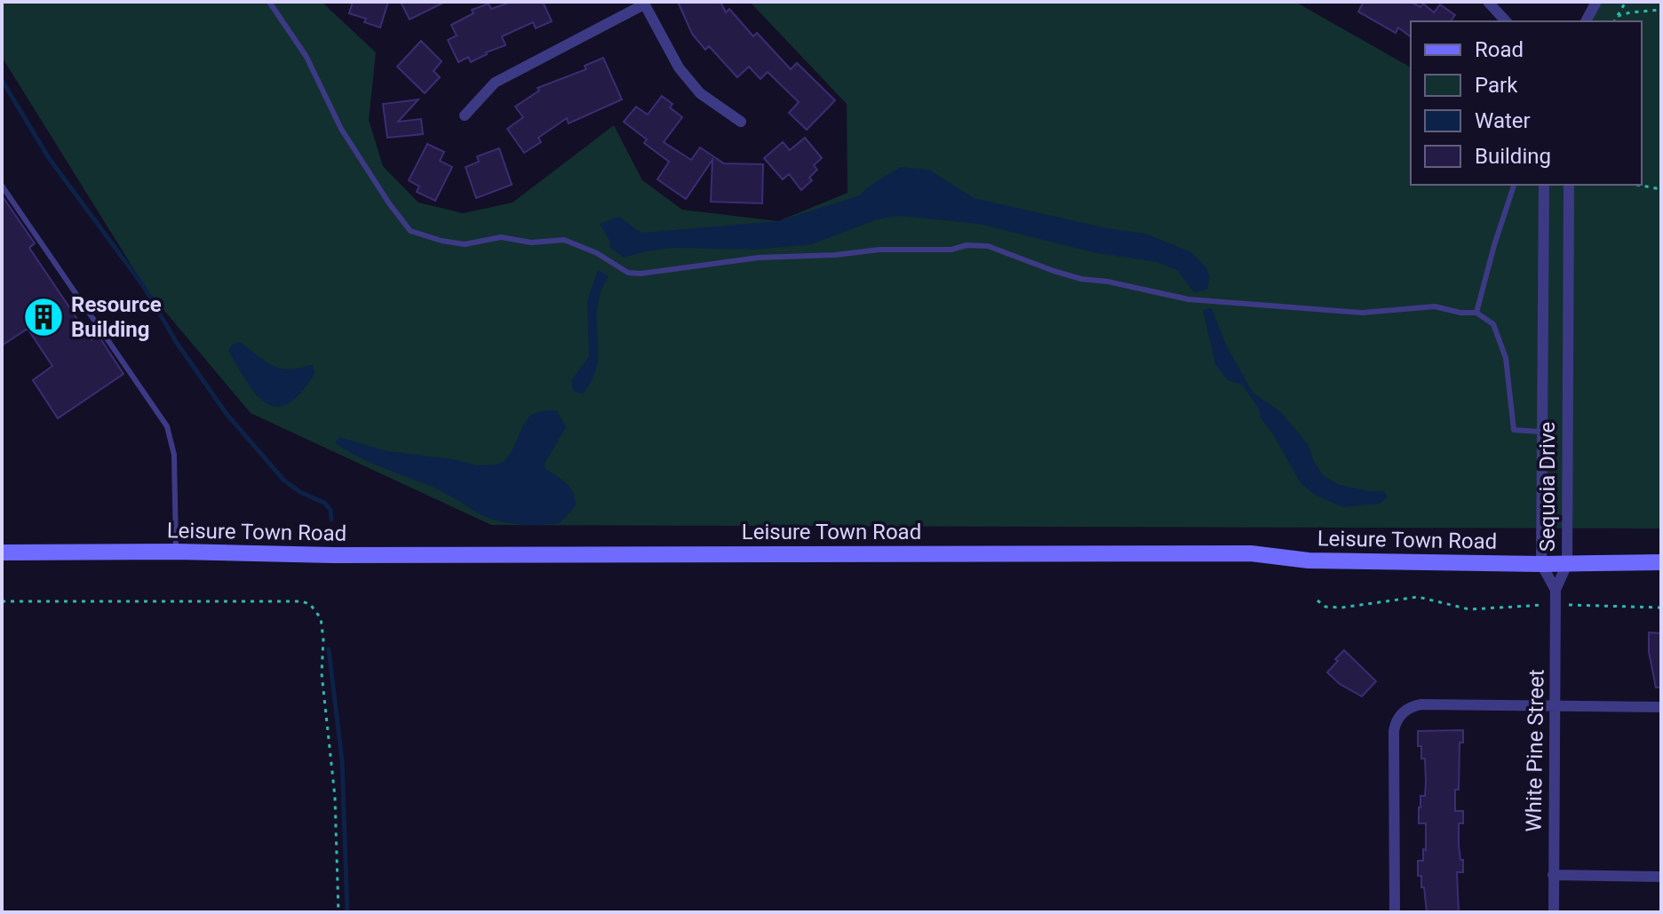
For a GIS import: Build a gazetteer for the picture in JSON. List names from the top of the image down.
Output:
{
  "streets": {
    "main road": ["Leisure Town Road"],
    "street": ["Sequoia Drive", "White Pine Street"]
  },
  "crossings": [
    ["Sequoia Drive", "Leisure Town Road"],
    ["Sequoia Drive", "White Pine Street"]
  ],
  "places": {
    "building": ["Resource Building"]
  },
  "legend": [
    "Road",
    "Park",
    "Water",
    "Building"
  ]
}
